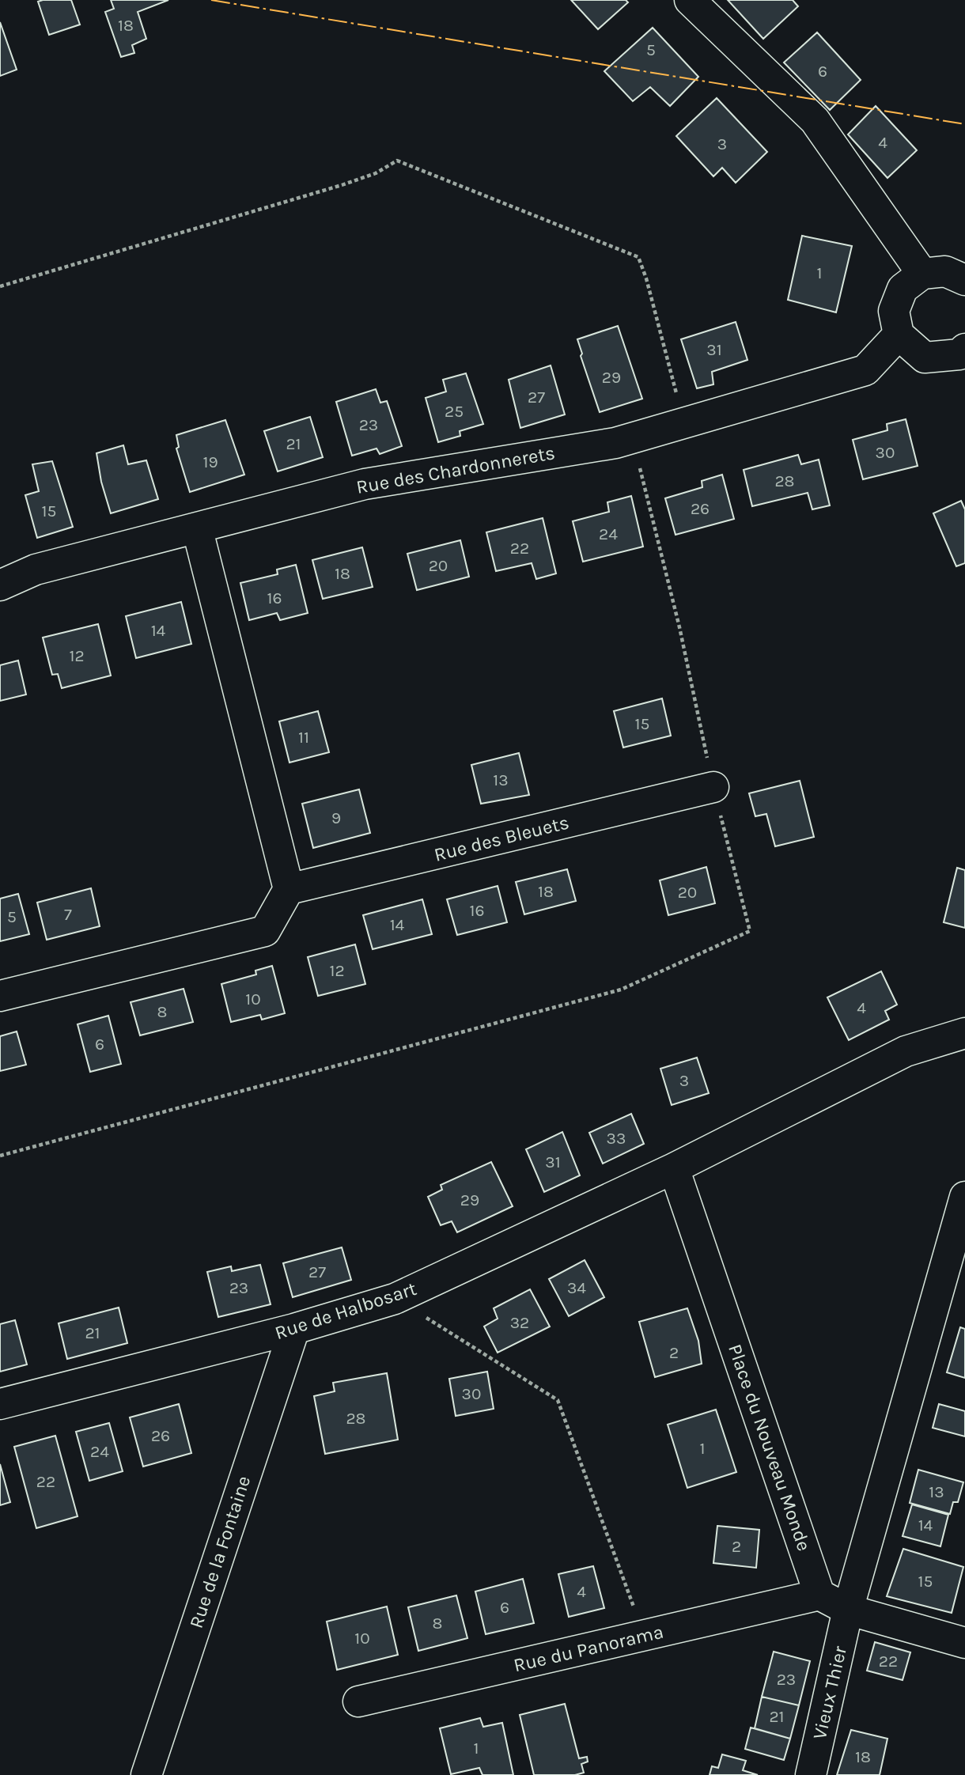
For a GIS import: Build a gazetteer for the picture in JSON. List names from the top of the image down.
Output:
{
  "streets": {
    "street": [
      "Rue des Chardonnerets",
      "Rue des Bleuets",
      "Rue de Halbosart",
      "Place du Nouveau Monde",
      "Rue de la Fontaine",
      "Rue du Panorama",
      "Vieux Thier"
    ]
  },
  "crossings": [
    ["Rue de Halbosart", "Place du Nouveau Monde"],
    ["Rue de Halbosart", "Rue de la Fontaine"],
    ["Place du Nouveau Monde", "Rue du Panorama"]
  ],
  "house_numbers": [
    "18",
    "5",
    "6",
    "4",
    "3",
    "1",
    "31",
    "29",
    "27",
    "25",
    "23",
    "21",
    "30",
    "19",
    "28",
    "26",
    "15",
    "24",
    "22",
    "20",
    "18",
    "16",
    "14",
    "12",
    "15",
    "11",
    "13",
    "9",
    "18",
    "20",
    "16",
    "7",
    "5",
    "14",
    "12",
    "10",
    "4",
    "8",
    "6",
    "3",
    "33",
    "31",
    "29",
    "27",
    "23",
    "34",
    "32",
    "21",
    "2",
    "30",
    "28",
    "26",
    "1",
    "24",
    "22",
    "13",
    "14",
    "2",
    "15",
    "4",
    "6",
    "8",
    "10",
    "22",
    "23",
    "21",
    "1",
    "18"
  ]
}
